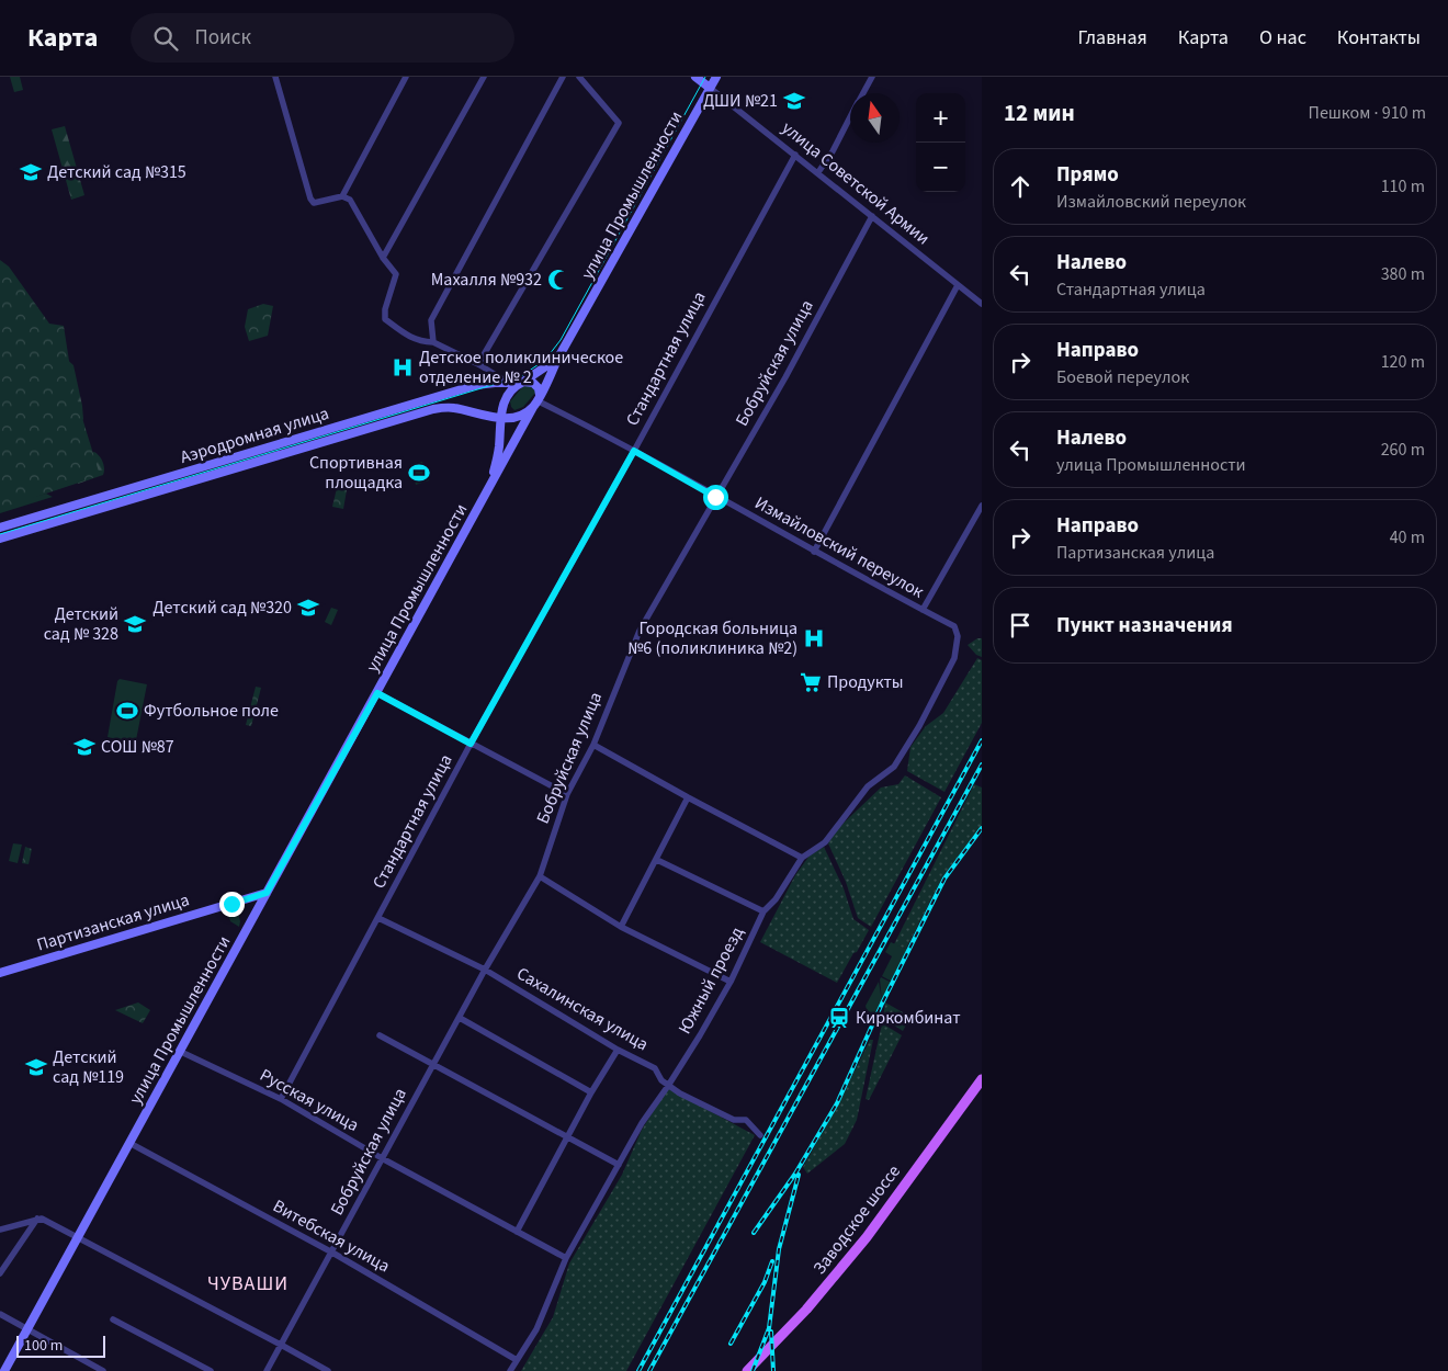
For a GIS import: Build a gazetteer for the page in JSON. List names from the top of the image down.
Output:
{
  "streets": {
    "main road": [
      "улица Советской Армии",
      "улица Промышленности",
      "Аэродромная улица",
      "Партизанская улица",
      "Заводское шоссе"
    ],
    "street": [
      "Стандартная улица",
      "Бобруйская улица",
      "Измайловский переулок",
      "Южный проезд",
      "Сахалинская улица",
      "Русская улица",
      "Витебская улица"
    ]
  },
  "crossings": [
    ["улица Советской Армии", "улица Промышленности"],
    ["улица Советской Армии", "Стандартная улица"],
    ["улица Советской Армии", "Бобруйская улица"],
    ["улица Промышленности", "Аэродромная улица"],
    ["улица Промышленности", "Измайловский переулок"],
    ["улица Промышленности", "Партизанская улица"],
    ["улица Промышленности", "Русская улица"],
    ["улица Промышленности", "Витебская улица"],
    ["Стандартная улица", "Измайловский переулок"],
    ["Стандартная улица", "Сахалинская улица"],
    ["Стандартная улица", "Русская улица"],
    ["Бобруйская улица", "Измайловский переулок"],
    ["Бобруйская улица", "Сахалинская улица"],
    ["Бобруйская улица", "Русская улица"],
    ["Бобруйская улица", "Витебская улица"],
    ["Измайловский переулок", "Южный проезд"],
    ["Южный проезд", "Сахалинская улица"],
    ["Южный проезд", "Русская улица"],
    ["Южный проезд", "Витебская улица"]
  ],
  "districts": ["ЧУВАШИ"],
  "places": {
    "school or university": [
      "ДШИ №21",
      "Детский сад №315",
      "Детский сад №320",
      "Детский сад № 328",
      "СОШ №87",
      "Детский сад №119"
    ],
    "mosque": ["Махалля №932"],
    "hospital": ["Детское поликлиническое отделение № 2", "Городская больница №6 (поликлиника №2)"],
    "sports": ["Спортивная площадка", "Футбольное поле"],
    "supermarket": ["Продукты"],
    "station": ["Киркомбинат"]
  },
  "scale_bar": "100 m",
  "north": "top",
  "page": {
    "header": "Карта",
    "search": "Поиск",
    "nav": [
      "Главная",
      "Карта",
      "О нас",
      "Контакты"
    ],
    "heading": ["12 мин", "Пешком · 910 m"],
    "map_buttons": ["+", "−"],
    "list": [
      ["Прямо", "Измайловский переулок", "110 m"],
      ["Налево", "Стандартная улица", "380 m"],
      ["Направо", "Боевой переулок", "120 m"],
      ["Налево", "улица Промышленности", "260 m"],
      ["Направо", "Партизанская улица", "40 m"],
      "Пункт назначения"
    ],
    "scale": "100 m"
  }
}
